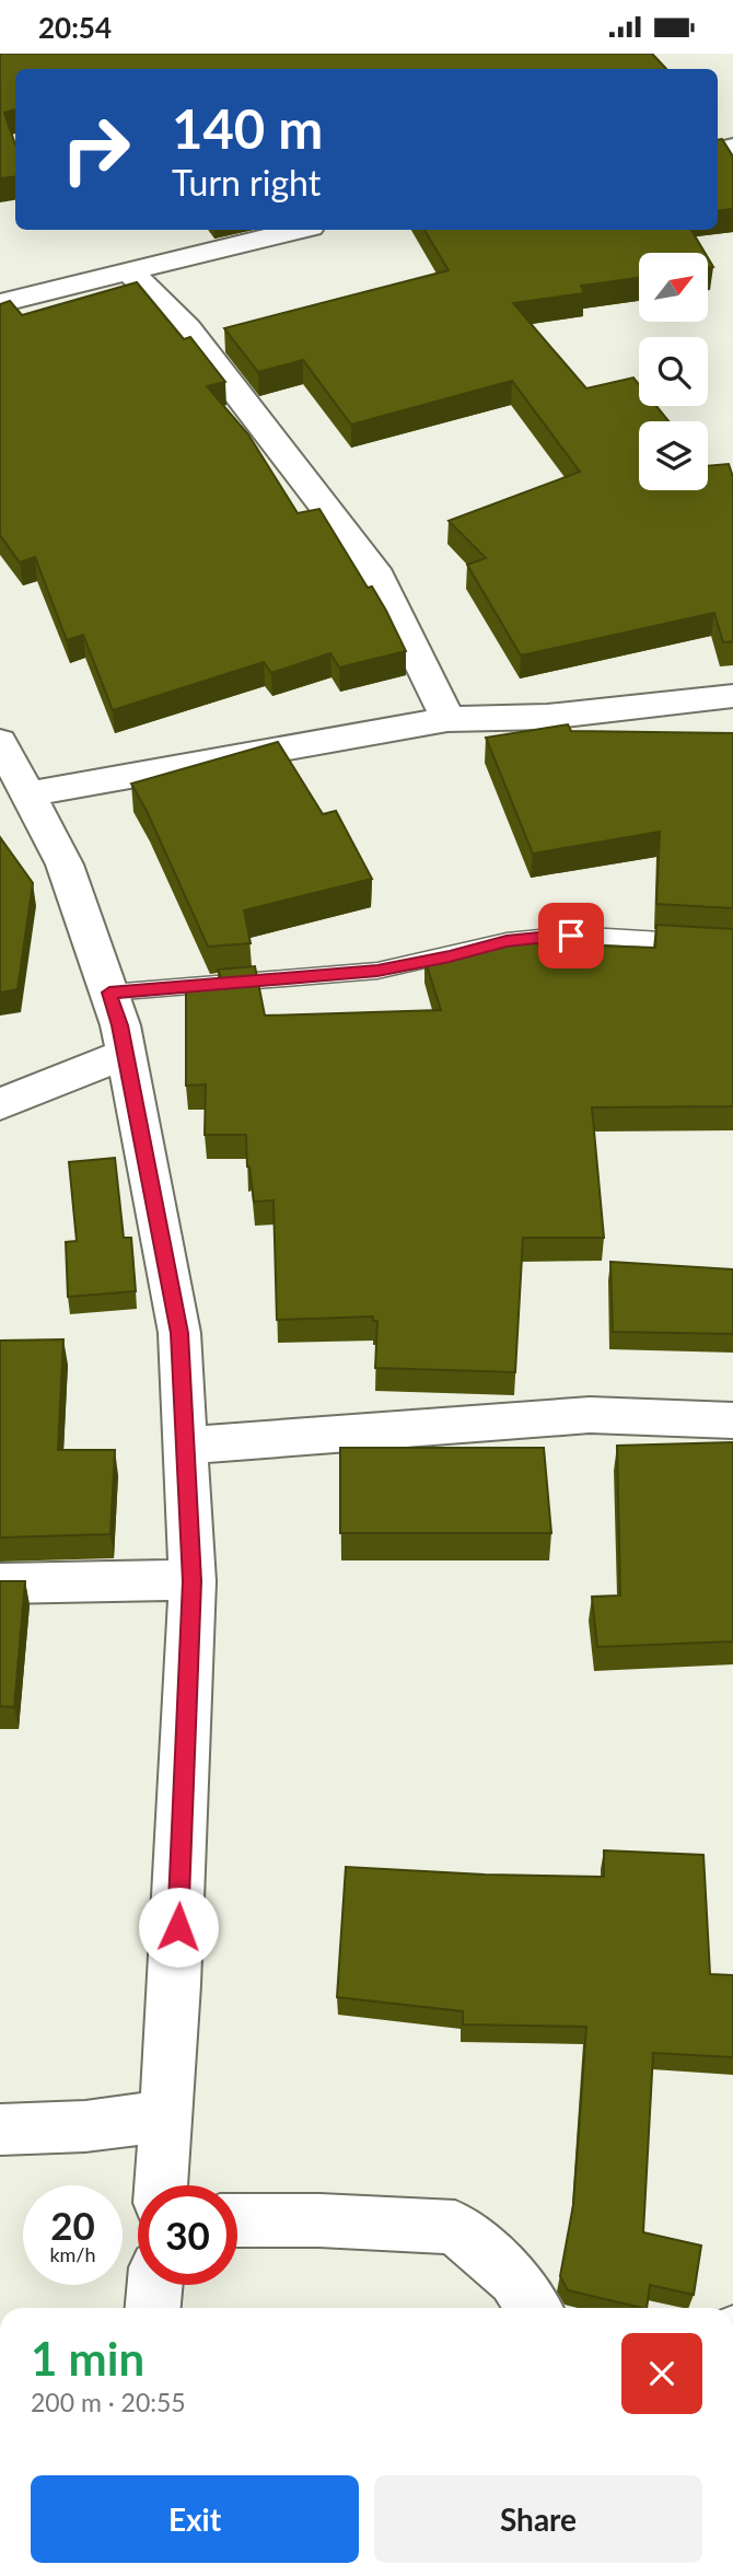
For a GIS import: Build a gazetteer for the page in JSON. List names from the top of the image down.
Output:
{
  "north": "top right",
  "page": {
    "status": "20:54",
    "turn": ["140 m", "Turn right"],
    "speed": "20 km/h",
    "limit": "30",
    "heading": ["1 min", "200 m · 20:55"],
    "buttons": ["Exit", "Share"]
  }
}
